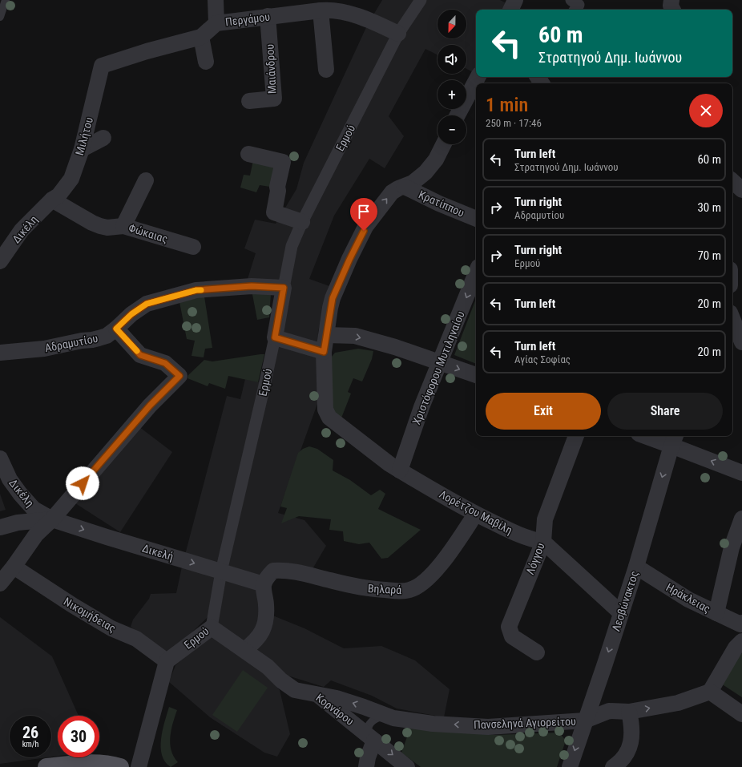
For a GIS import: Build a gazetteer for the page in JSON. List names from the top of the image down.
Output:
{
  "streets": {
    "street": [
      "Περγάμου",
      "Μαιάνδρου",
      "Μιλήτου",
      "Ερμού",
      "Κρατίππου",
      "Δικέλη",
      "Φώκαιας",
      "Αδραμυτίου",
      "Χριστόφορου Μυτιληναίου",
      "Λορέτζου Μαβίλη",
      "Δικελή",
      "Λόγγου",
      "Βηλαρά",
      "Ηράκλειας",
      "Λεσβώνακτος",
      "Νικομήδειας",
      "Κορνάρου",
      "Πανσεληνά Αγιορείτου"
    ]
  },
  "crossings": [
    ["Περγάμου", "Μαιάνδρου"],
    ["Περγάμου", "Μιλήτου"],
    ["Περγάμου", "Ερμού"],
    ["Μιλήτου", "Δικέλη"],
    ["Μιλήτου", "Φώκαιας"],
    ["Ερμού", "Αδραμυτίου"],
    ["Ερμού", "Δικελή"],
    ["Ερμού", "Νικομήδειας"],
    ["Ερμού", "Κορνάρου"],
    ["Δικέλη", "Φώκαιας"],
    ["Δικέλη", "Δικελή"],
    ["Χριστόφορου Μυτιληναίου", "Λορέτζου Μαβίλη"],
    ["Λορέτζου Μαβίλη", "Λόγγου"],
    ["Λορέτζου Μαβίλη", "Βηλαρά"],
    ["Λορέτζου Μαβίλη", "Λεσβώνακτος"],
    ["Δικελή", "Βηλαρά"],
    ["Ηράκλειας", "Λεσβώνακτος"],
    ["Λεσβώνακτος", "Πανσεληνά Αγιορείτου"],
    ["Κορνάρου", "Πανσεληνά Αγιορείτου"]
  ],
  "one_way": ["Δικελή"],
  "north": "bottom",
  "page": {
    "map_buttons": ["+", "−"],
    "turn": ["60 m", "Στρατηγού Δημ. Ιωάννου"],
    "heading": ["1 min", "250 m · 17:46"],
    "list": [
      {
        "name": "Turn left",
        "note": "Στρατηγού Δημ. Ιωάννου",
        "value": "60 m"
      },
      {
        "name": "Turn right",
        "note": "Αδραμυτίου",
        "value": "30 m"
      },
      {
        "name": "Turn right",
        "note": "Ερμού",
        "value": "70 m"
      },
      {
        "name": "Turn left",
        "value": "20 m"
      },
      {
        "name": "Turn left",
        "note": "Αγίας Σοφίας",
        "value": "20 m"
      }
    ],
    "buttons": ["Exit", "Share"],
    "speed": "26 km/h",
    "limit": "30"
  }
}
